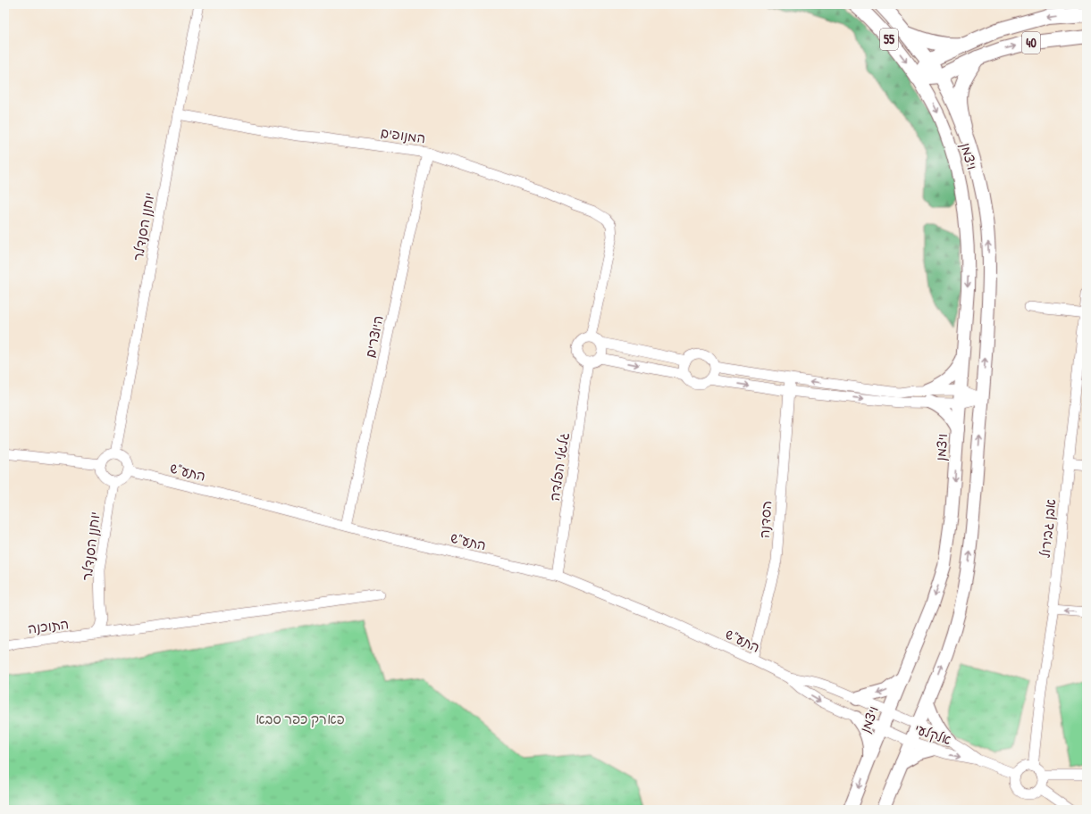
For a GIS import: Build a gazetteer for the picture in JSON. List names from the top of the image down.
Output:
{
  "streets": {
    "highway": ["55", "40"],
    "main road": ["ויצמן"],
    "street": [
      "המנופים",
      "יוחנן הסנדלר",
      "היוצרים",
      "גלגלי הפלדה",
      "התע\"ש",
      "הסדנה",
      "אבן גבירול",
      "התוכנה",
      "אלקלעי"
    ]
  },
  "crossings": [
    ["55", "40"],
    ["55", "ויצמן"],
    ["40", "ויצמן"],
    ["המנופים", "יוחנן הסנדלר"],
    ["המנופים", "היוצרים"],
    ["המנופים", "גלגלי הפלדה"],
    ["ויצמן", "התע\"ש"],
    ["ויצמן", "אלקלעי"],
    ["יוחנן הסנדלר", "התע\"ש"],
    ["יוחנן הסנדלר", "התוכנה"],
    ["היוצרים", "התע\"ש"],
    ["גלגלי הפלדה", "התע\"ש"],
    ["התע\"ש", "הסדנה"],
    ["התע\"ש", "אלקלעי"],
    ["אבן גבירול", "אלקלעי"]
  ],
  "parks": ["פארק כפר סבא"]
}
